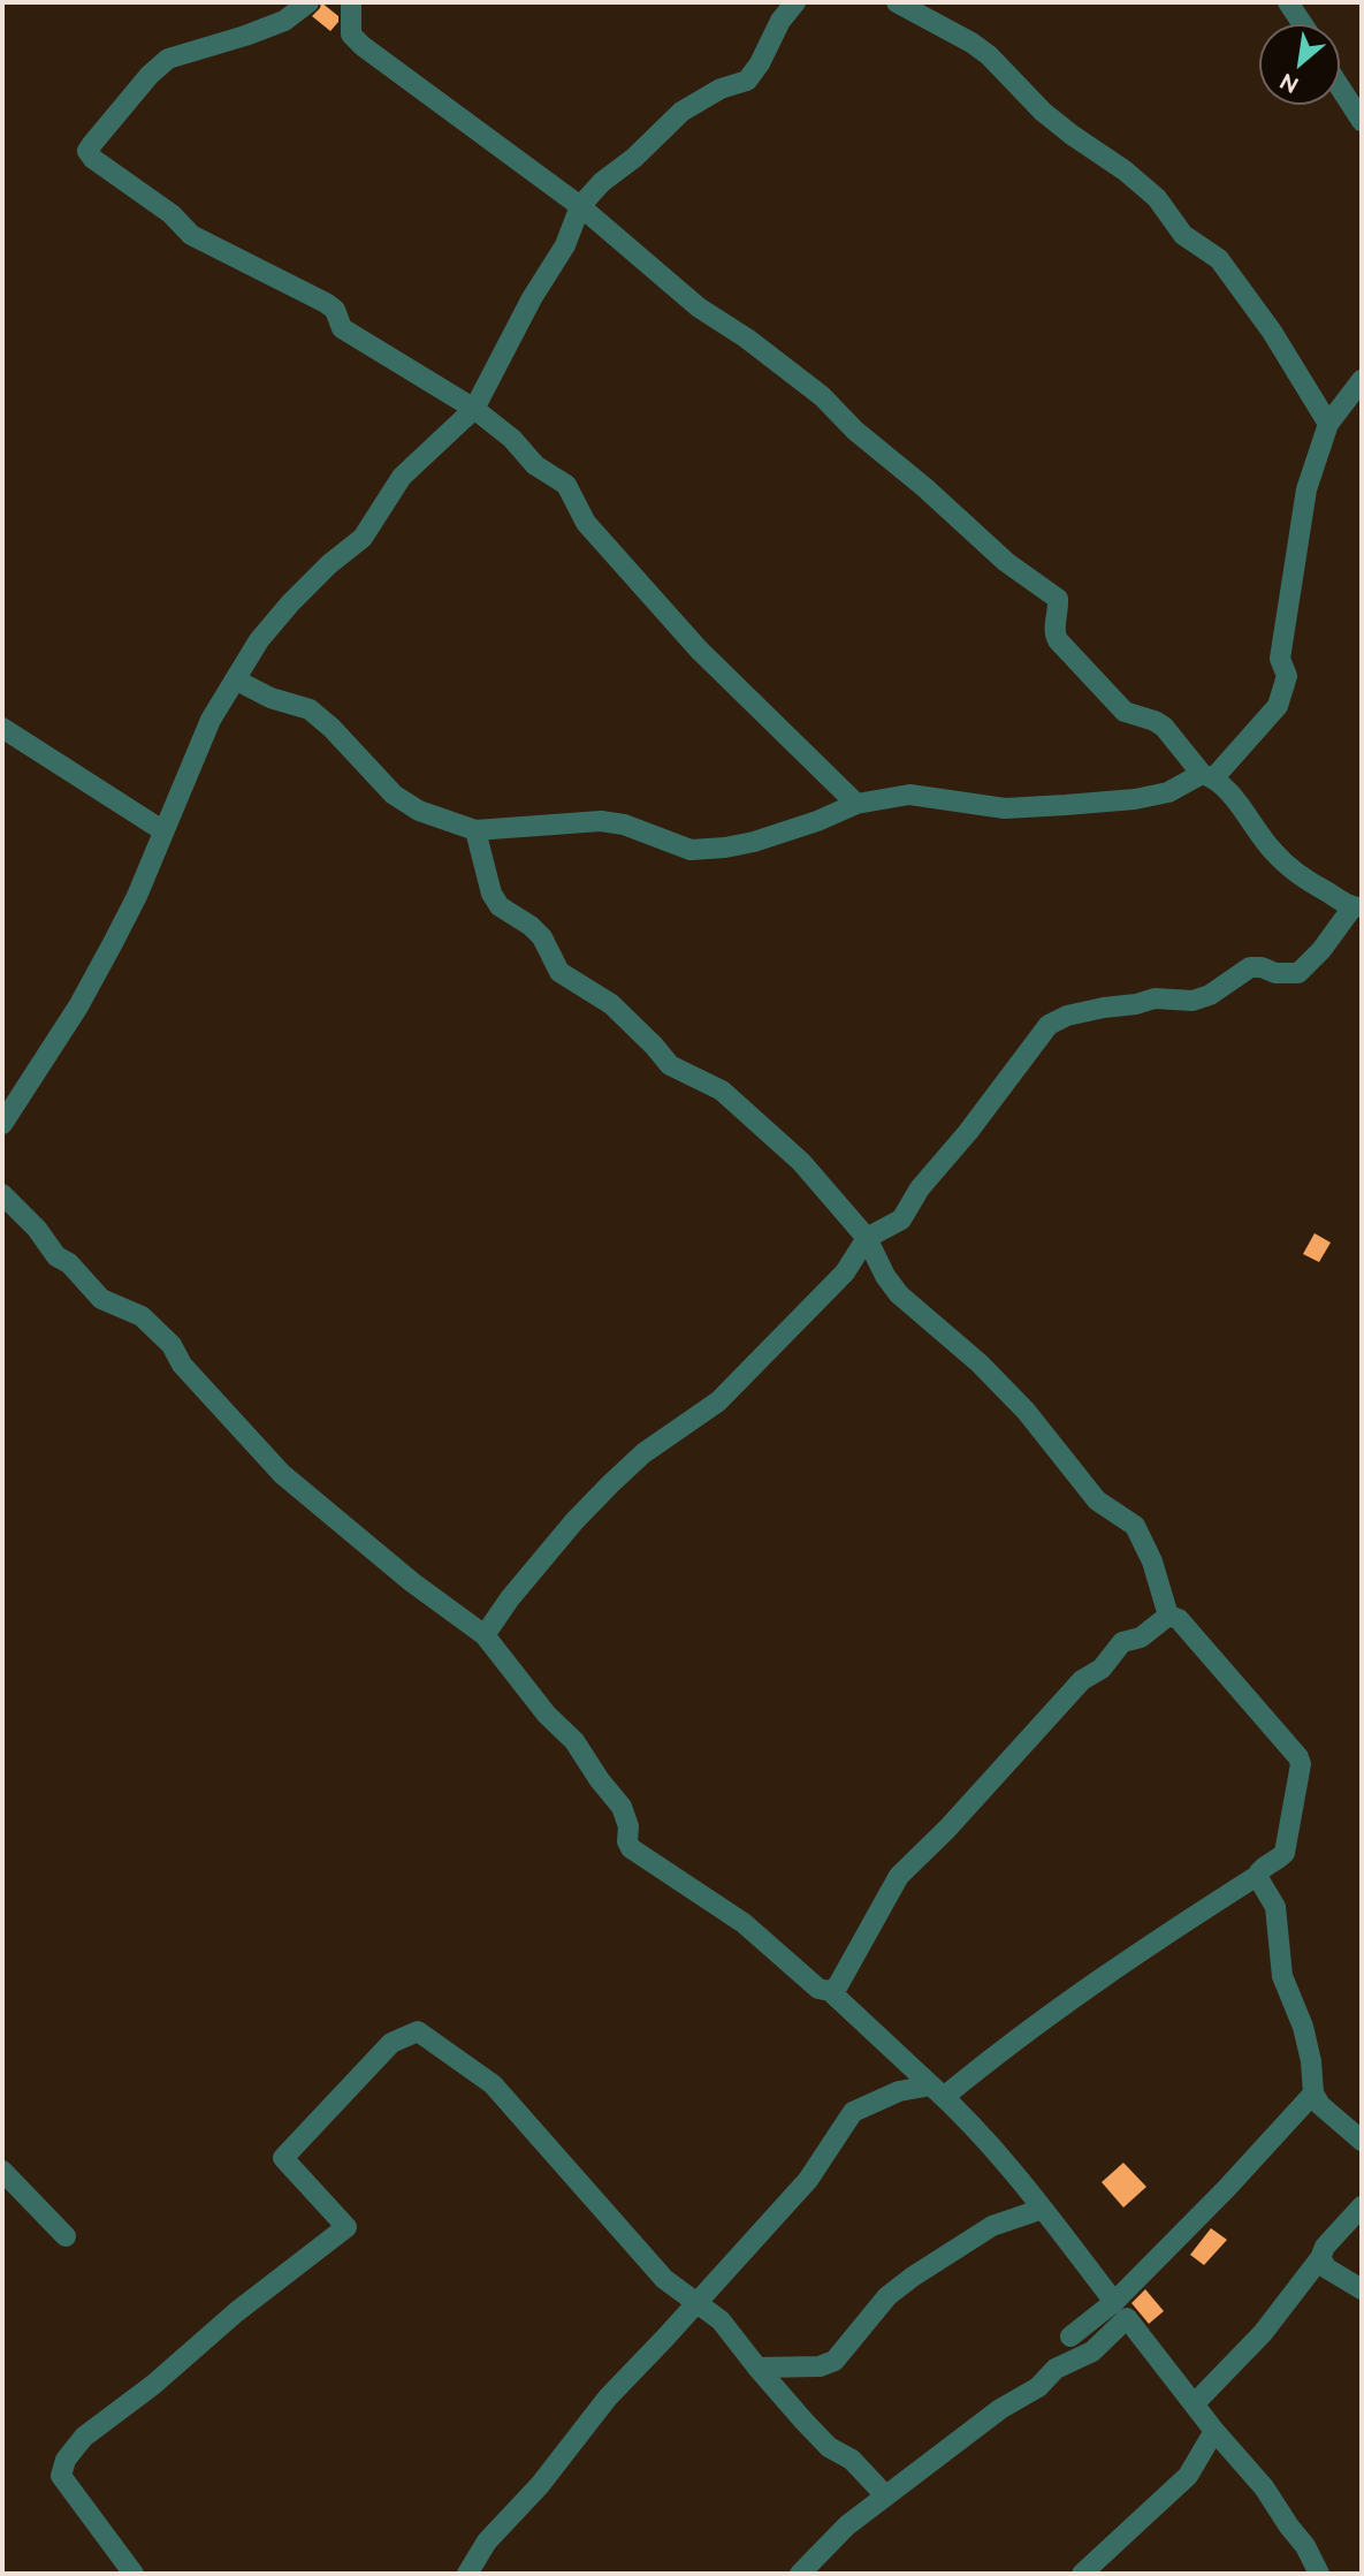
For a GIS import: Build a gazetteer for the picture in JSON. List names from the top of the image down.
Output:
{
  "north": "bottom left"
}
